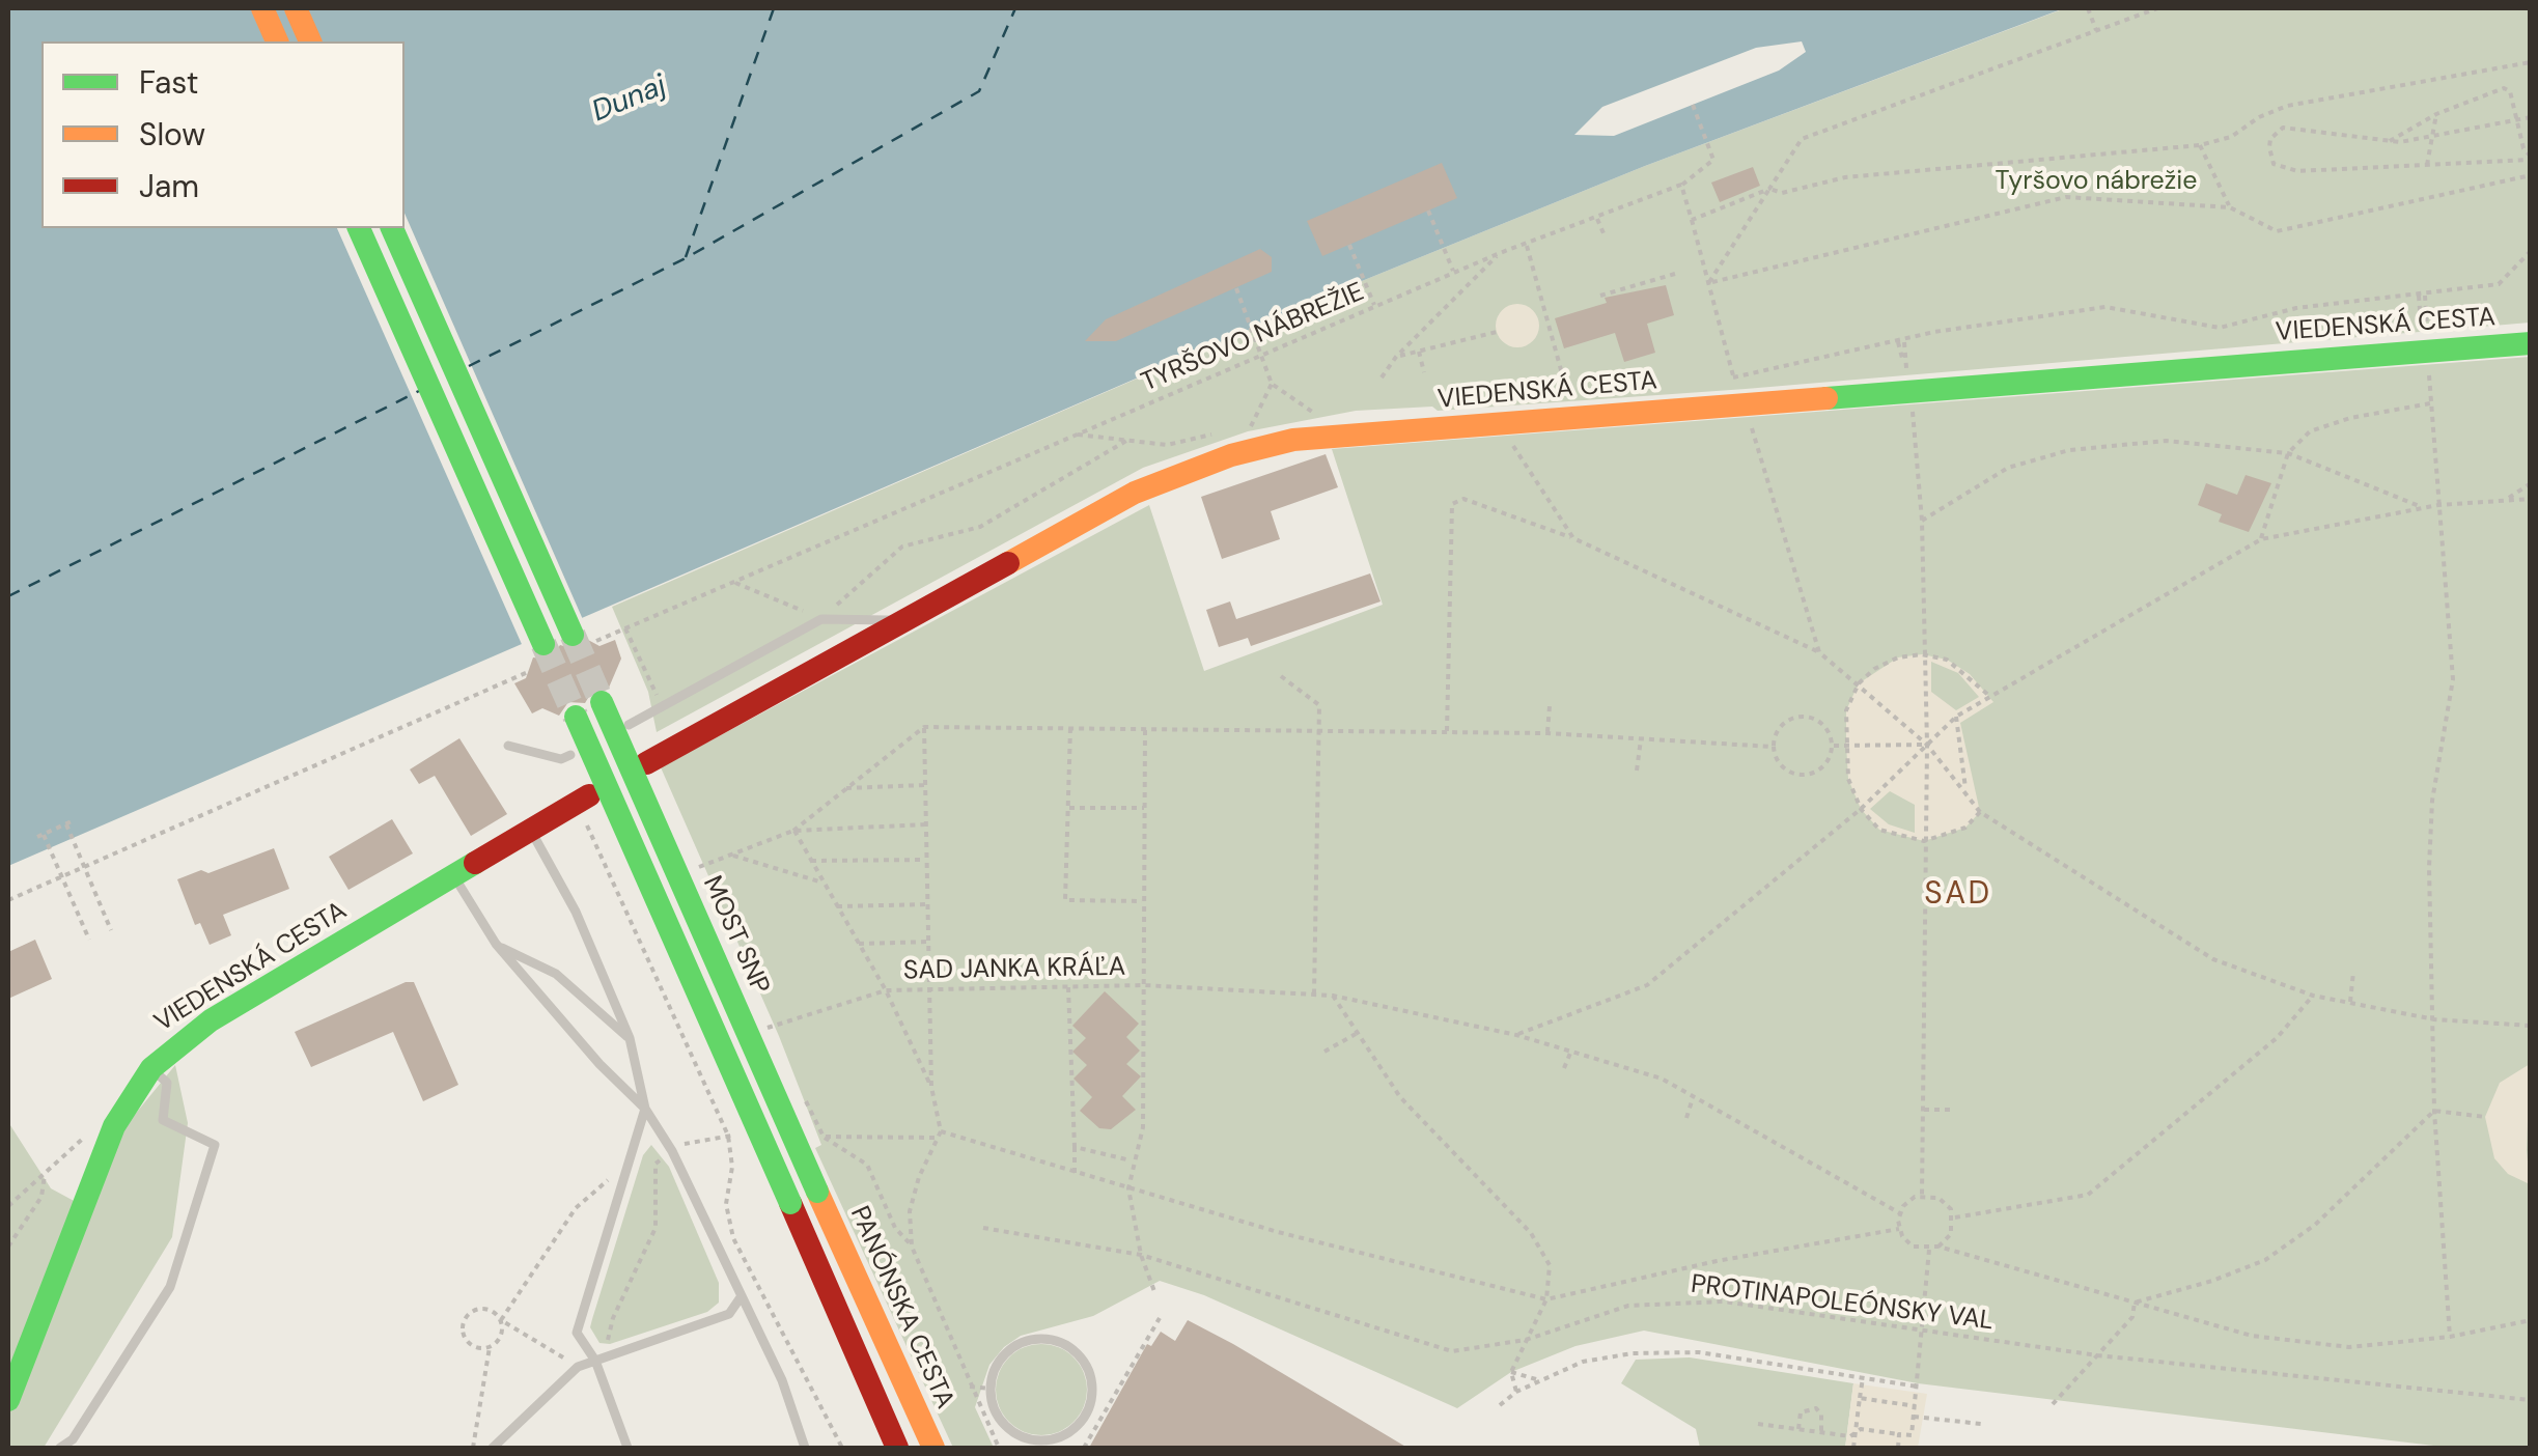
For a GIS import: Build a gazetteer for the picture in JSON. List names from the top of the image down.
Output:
{
  "streets": {
    "street": ["VIEDENSKÁ CESTA", "MOST SNP", "PANÓNSKA CESTA"],
    "path": ["TYRŠOVO NÁBREŽIE", "SAD JANKA KRÁĽA", "PROTINAPOLEÓNSKY VAL"]
  },
  "crossings": [
    ["MOST SNP", "PANÓNSKA CESTA"]
  ],
  "districts": ["SAD"],
  "water": ["Dunaj"],
  "parks": ["Tyršovo nábrežie"],
  "legend": ["Fast", "Slow", "Jam"]
}
